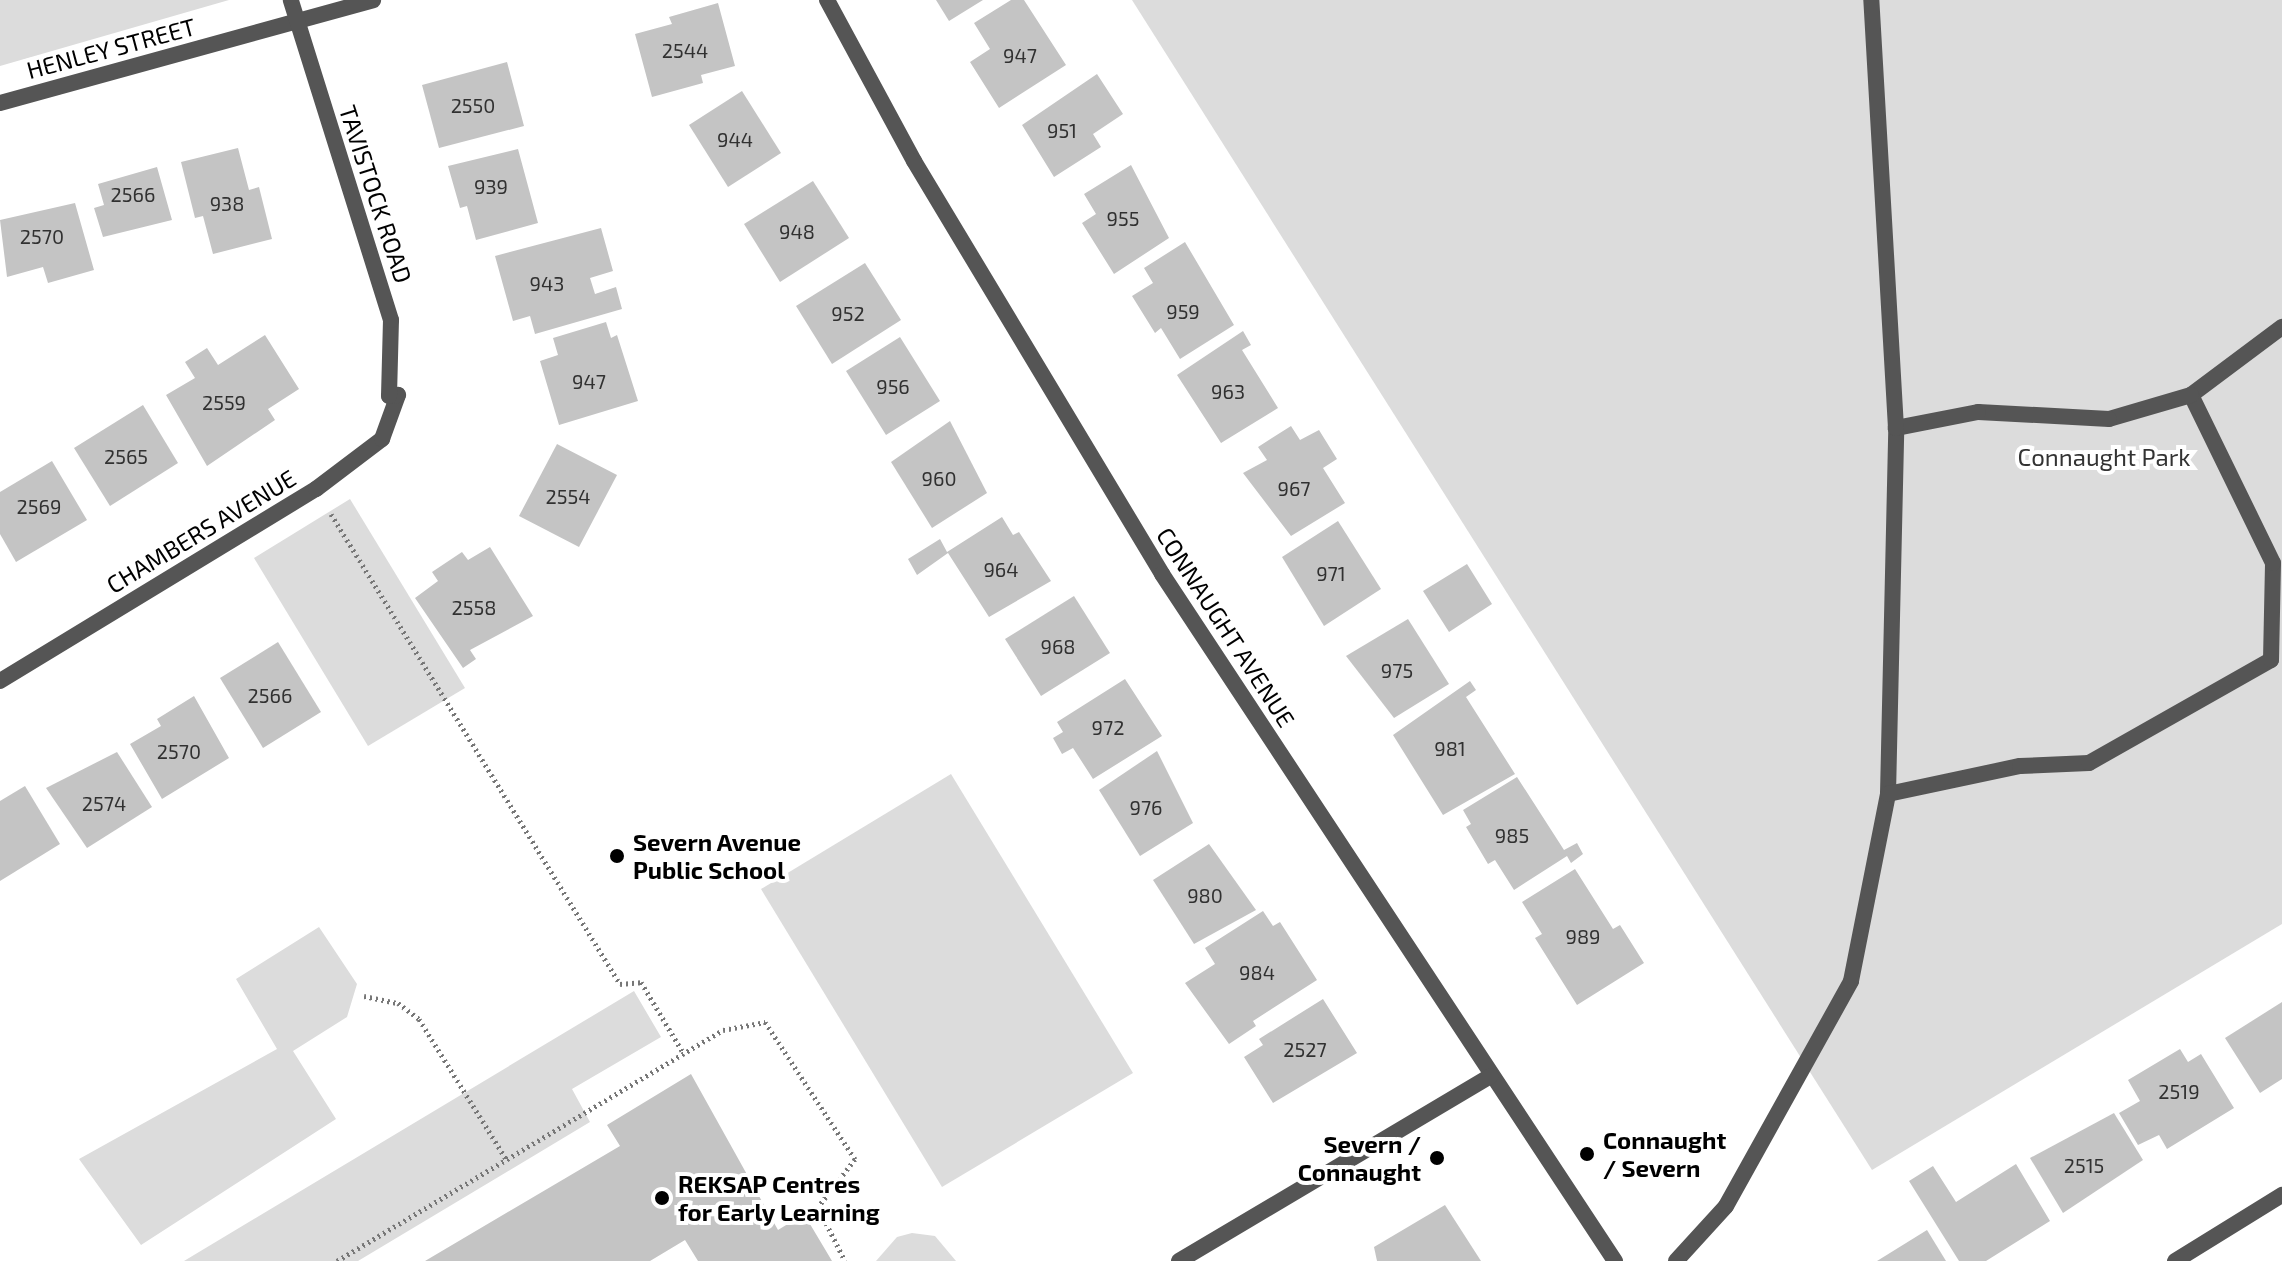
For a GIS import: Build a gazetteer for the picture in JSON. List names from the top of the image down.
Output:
{
  "streets": {
    "street": [
      "HENLEY STREET",
      "TAVISTOCK ROAD",
      "CHAMBERS AVENUE",
      "CONNAUGHT AVENUE"
    ]
  },
  "crossings": [
    ["HENLEY STREET", "TAVISTOCK ROAD"],
    ["TAVISTOCK ROAD", "CHAMBERS AVENUE"]
  ],
  "parks": ["Connaught Park"],
  "places": [
    "Severn Avenue Public School",
    "Connaught / Severn",
    "Severn / Connaught",
    "REKSAP Centres for Early Learning"
  ],
  "house_numbers": [
    "2544",
    "947",
    "2550",
    "951",
    "944",
    "939",
    "2566",
    "938",
    "955",
    "948",
    "2570",
    "943",
    "959",
    "952",
    "947",
    "956",
    "963",
    "2559",
    "2565",
    "960",
    "967",
    "2554",
    "2569",
    "964",
    "971",
    "2558",
    "968",
    "975",
    "2566",
    "972",
    "981",
    "2570",
    "2574",
    "976",
    "985",
    "980",
    "989",
    "984",
    "2527",
    "2519",
    "2515"
  ]
}
